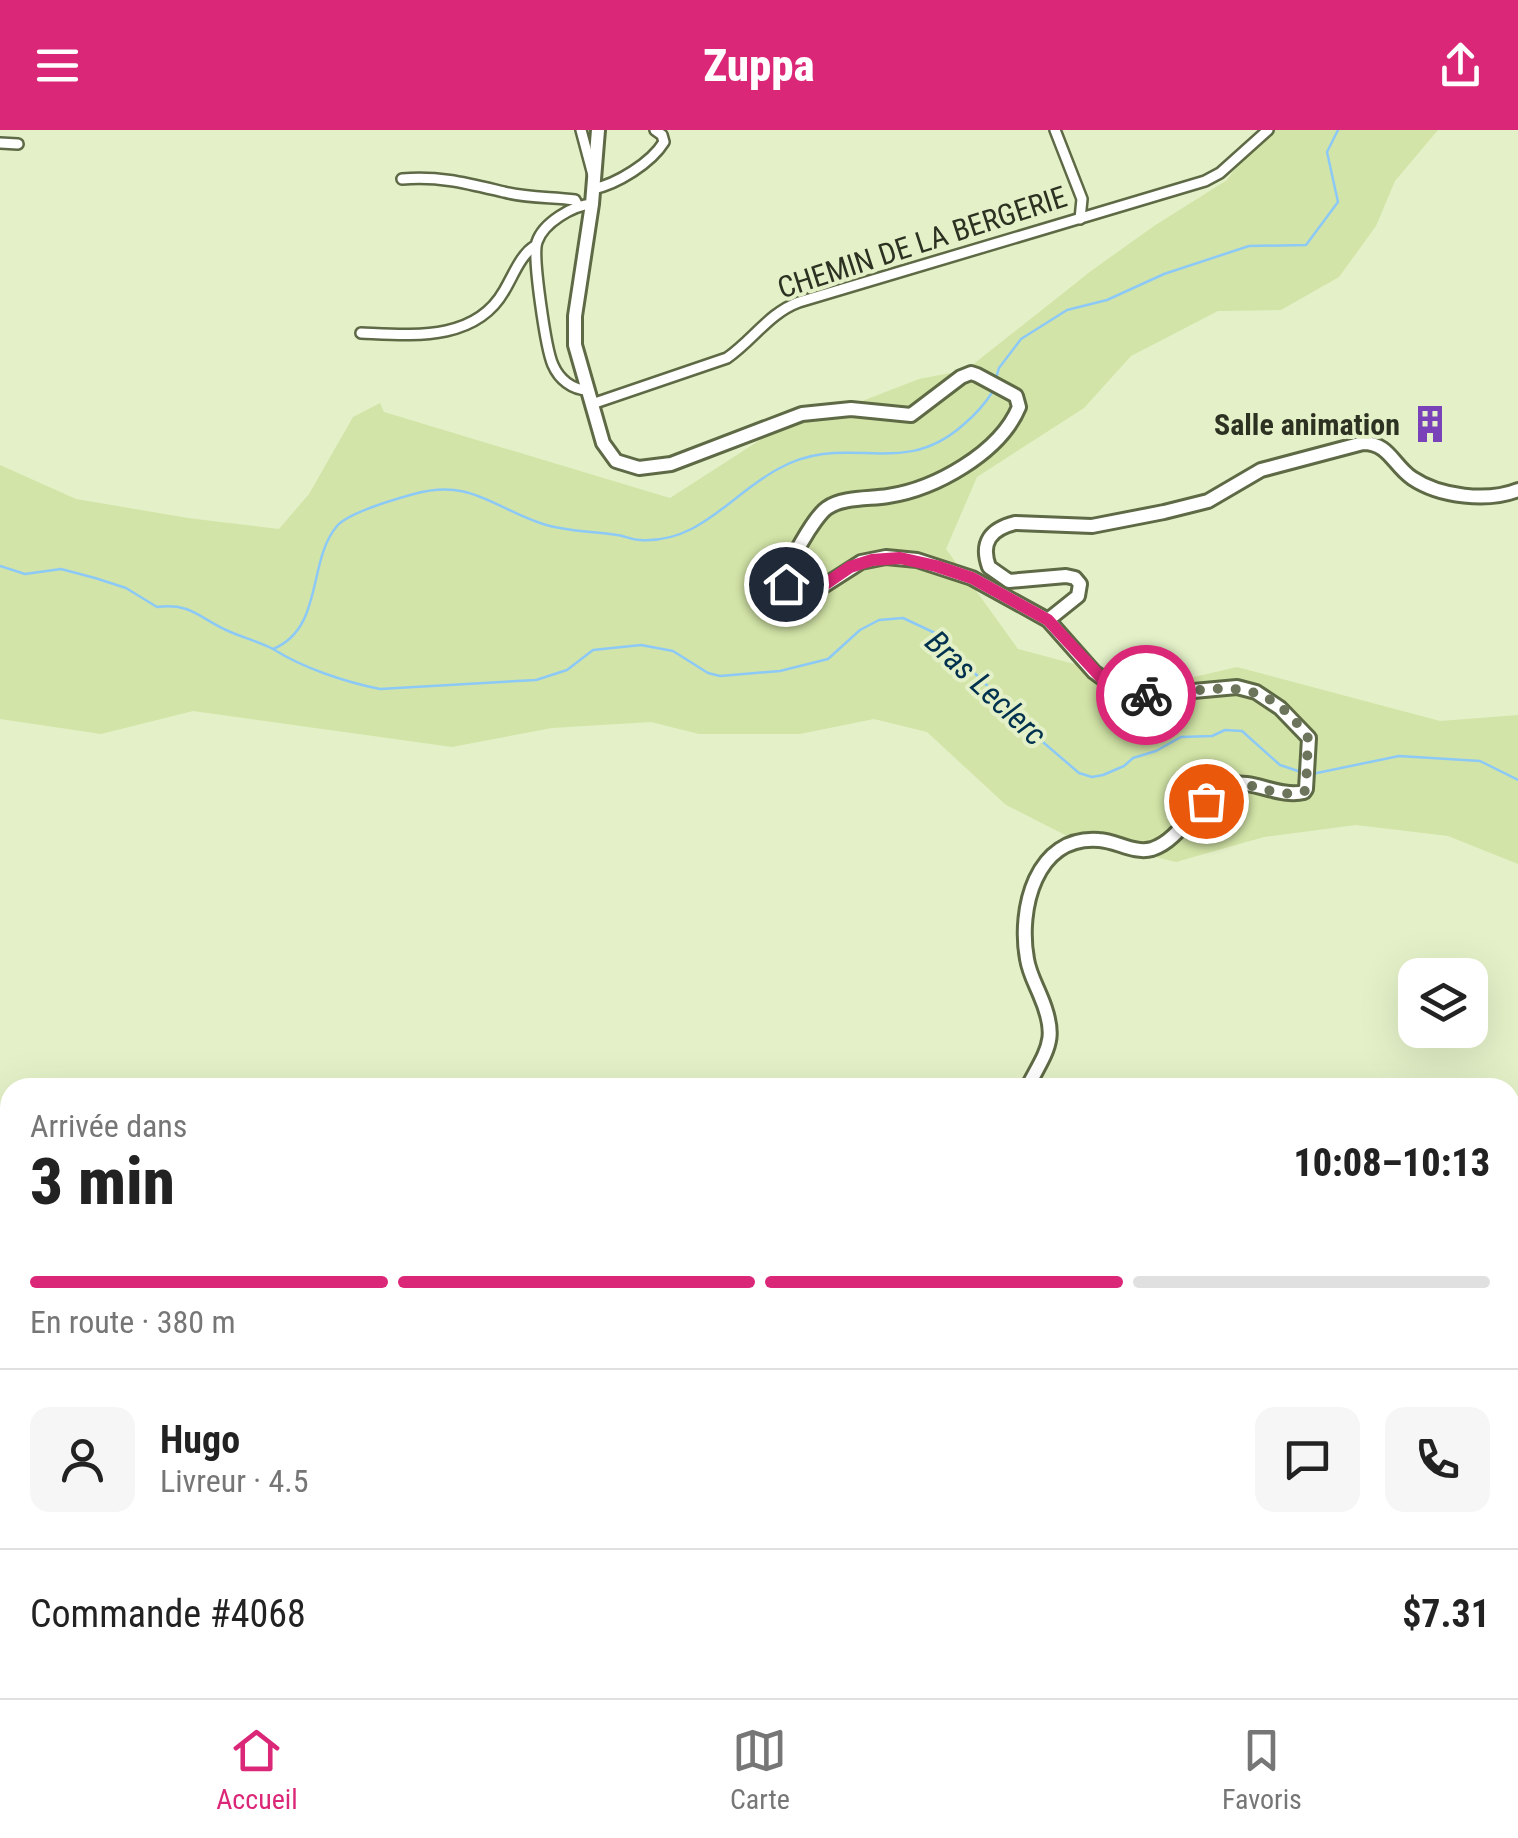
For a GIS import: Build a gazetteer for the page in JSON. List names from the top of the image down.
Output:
{
  "streets": {
    "street": ["CHEMIN DE LA BERGERIE"]
  },
  "water": ["Bras Leclerc"],
  "places": {
    "building": ["Salle animation"]
  },
  "page": {
    "header": "Zuppa",
    "heading": ["3 min", "Arrivée dans", "10:08–10:13"],
    "panel": [
      "Hugo",
      "Livreur · 4.5",
      "Commande #4068",
      "$7.31"
    ],
    "bar": "En route · 380 m",
    "tabs": ["Accueil", "Carte", "Favoris"]
  }
}
